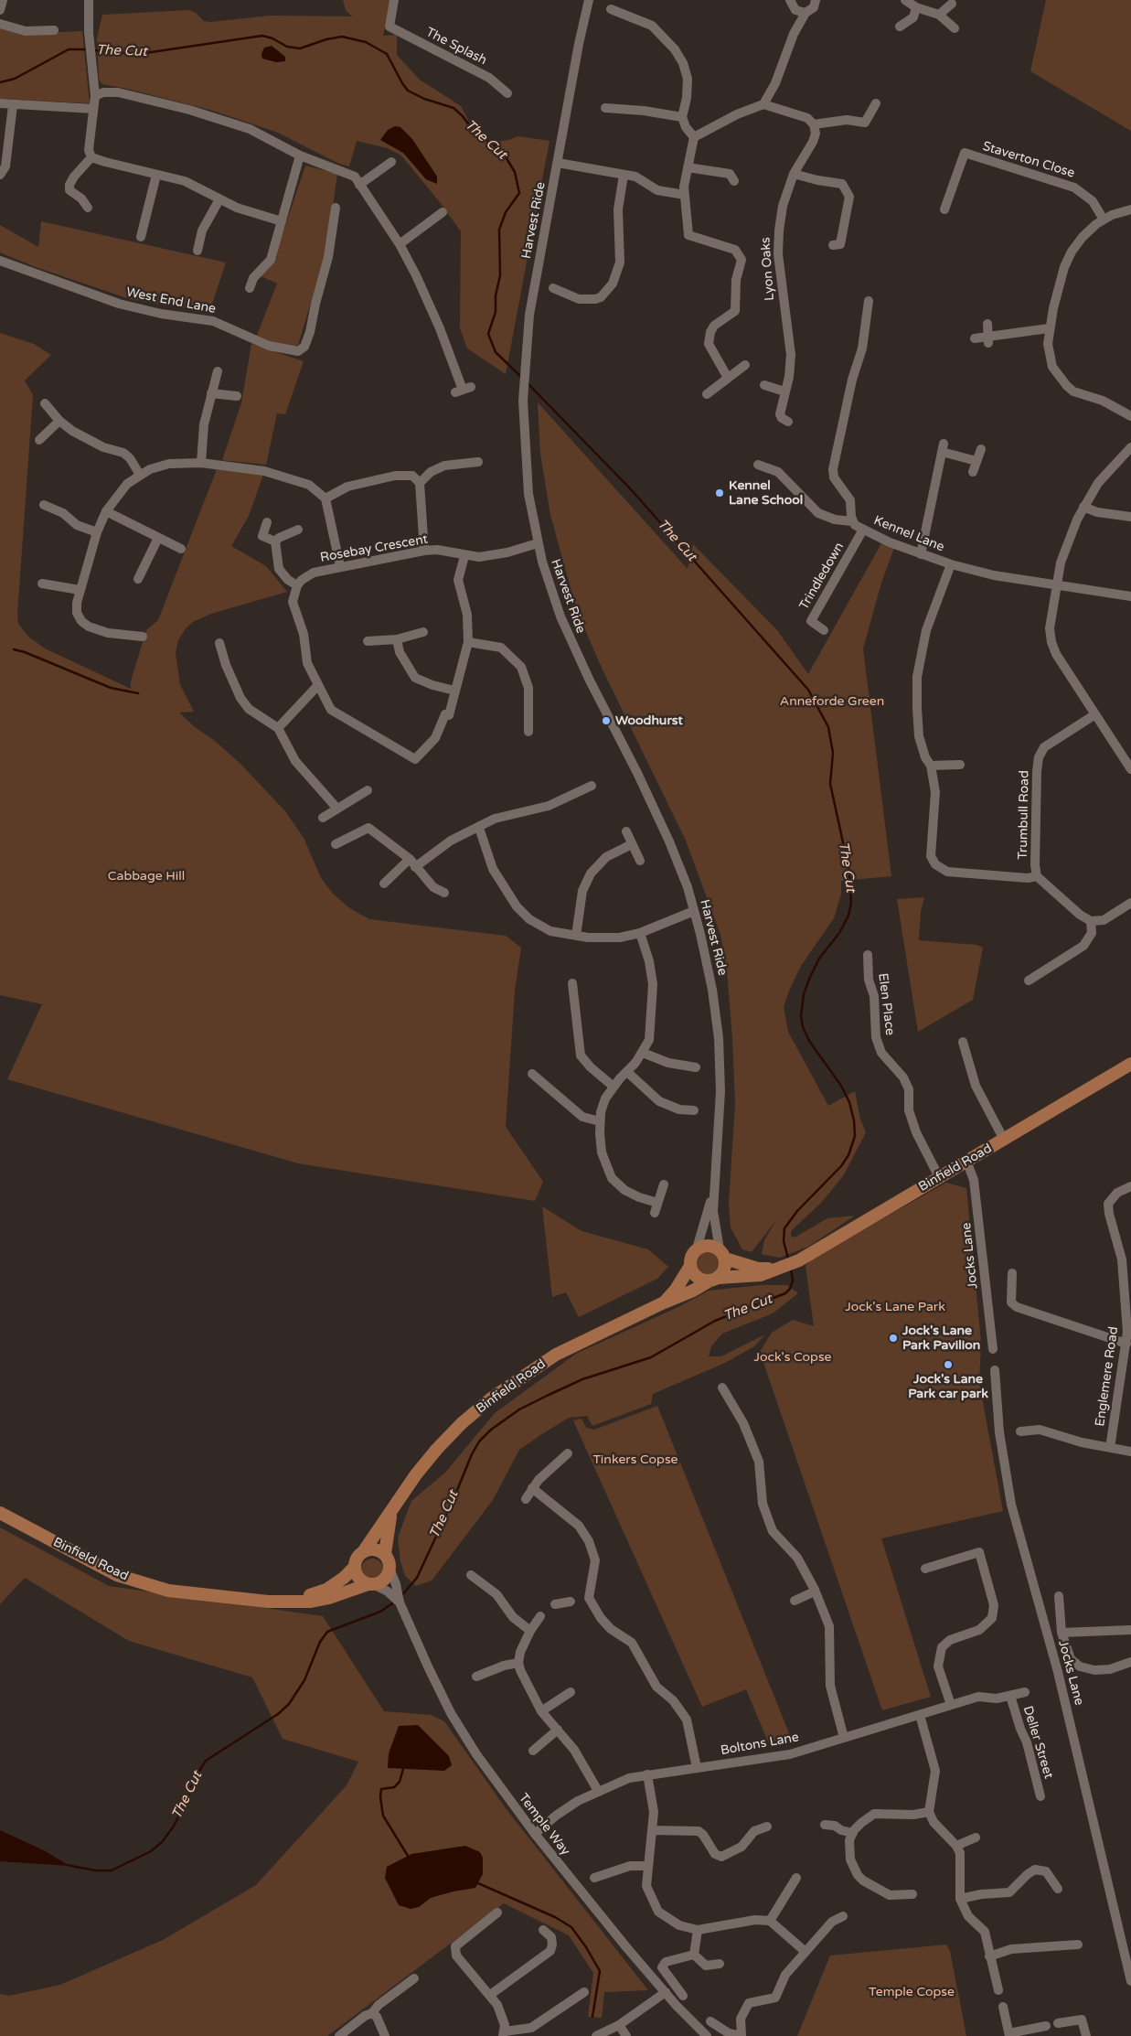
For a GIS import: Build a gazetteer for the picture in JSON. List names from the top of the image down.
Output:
{
  "streets": {
    "main road": ["Binfield Road"],
    "street": [
      "The Splash",
      "Staverton Close",
      "Harvest Ride",
      "Lyon Oaks",
      "West End Lane",
      "Kennel Lane",
      "Rosebay Crescent",
      "Trindledown",
      "Trumbull Road",
      "Elen Place",
      "Jocks Lane",
      "Englemere Road",
      "Deller Street",
      "Boltons Lane",
      "Temple Way"
    ]
  },
  "crossings": [
    ["Harvest Ride", "Rosebay Crescent"],
    ["Harvest Ride", "Binfield Road"],
    ["Kennel Lane", "Trindledown"],
    ["Elen Place", "Binfield Road"],
    ["Binfield Road", "Jocks Lane"],
    ["Binfield Road", "Temple Way"],
    ["Deller Street", "Boltons Lane"],
    ["Boltons Lane", "Temple Way"]
  ],
  "water": ["The Cut"],
  "parks": [
    "Anneforde Green",
    "Cabbage Hill",
    "Jock's Lane Park",
    "Jock's Copse",
    "Tinkers Copse",
    "Temple Copse"
  ],
  "places": [
    "Kennel Lane School",
    "Woodhurst",
    "Jock's Lane Park Pavilion",
    "Jock's Lane Park car park"
  ]
}
